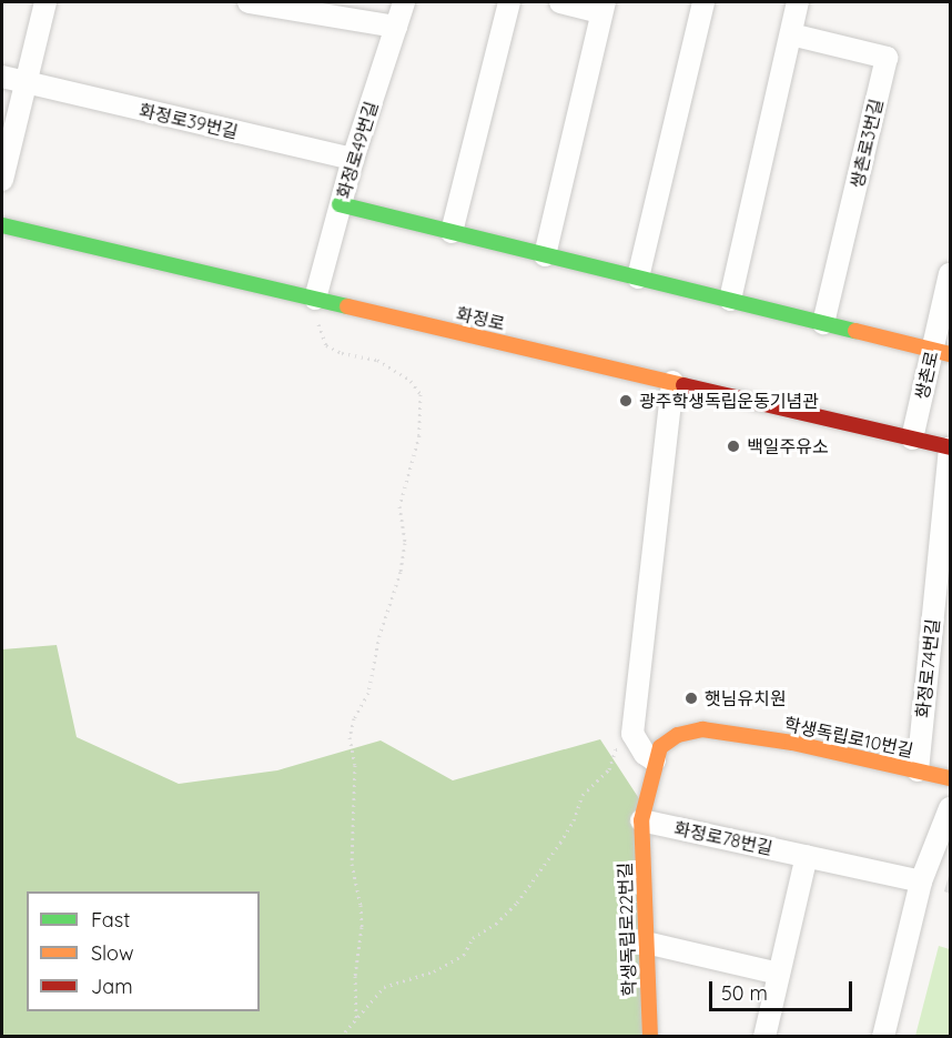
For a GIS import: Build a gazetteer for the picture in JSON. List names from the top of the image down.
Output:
{
  "streets": {
    "street": [
      "화정로39번길",
      "쌍촌로3번길",
      "화정로49번길",
      "화정로",
      "쌍촌로",
      "화정로74번길",
      "학생독립로10번길",
      "화정로78번길",
      "학생독립로22번길"
    ]
  },
  "crossings": [
    ["화정로39번길", "화정로49번길"],
    ["화정로49번길", "화정로"],
    ["화정로", "쌍촌로"],
    ["화정로", "화정로74번길"],
    ["화정로74번길", "학생독립로10번길"],
    ["학생독립로10번길", "화정로78번길"],
    ["학생독립로10번길", "학생독립로22번길"],
    ["화정로78번길", "학생독립로22번길"]
  ],
  "places": ["광주학생독립운동기념관", "백일주유소", "햇님유치원"],
  "legend": ["Fast", "Slow", "Jam"],
  "scale_bar": "50 m"
}
